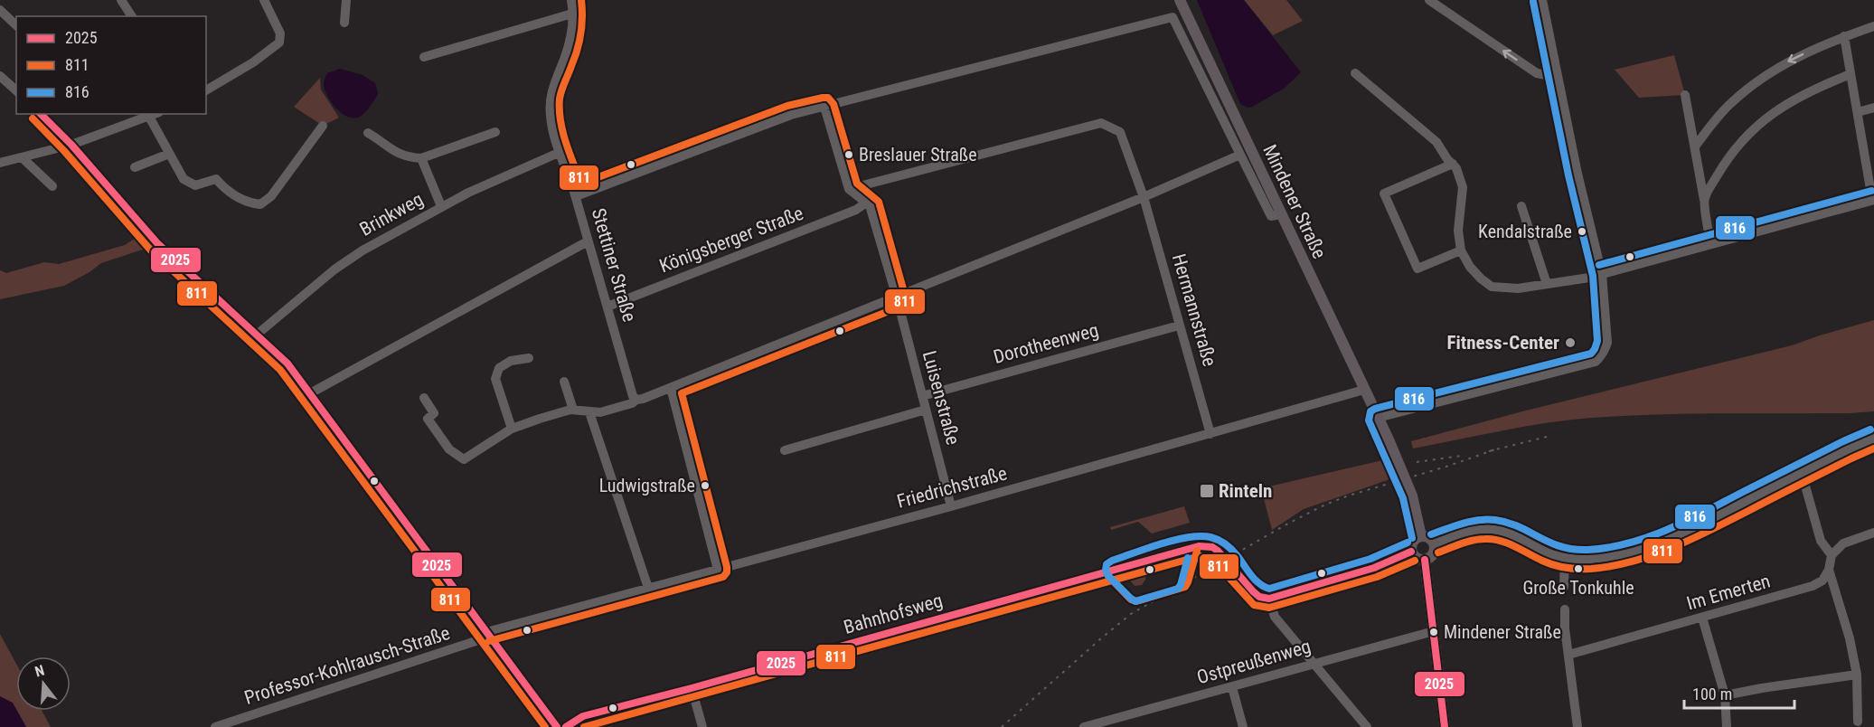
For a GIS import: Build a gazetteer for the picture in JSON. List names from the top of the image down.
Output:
{
  "streets": {
    "main road": ["Mindener Straße"],
    "street": [
      "Brinkweg",
      "Königsberger Straße",
      "Stettiner Straße",
      "Hermannstraße",
      "Dorotheenweg",
      "Luisenstraße",
      "Friedrichstraße",
      "Im Emerten",
      "Bahnhofsweg",
      "Ostpreußenweg",
      "Professor-Kohlrausch-Straße"
    ]
  },
  "crossings": [
    ["Mindener Straße", "Friedrichstraße"],
    ["Brinkweg", "Stettiner Straße"],
    ["Königsberger Straße", "Stettiner Straße"],
    ["Hermannstraße", "Dorotheenweg"],
    ["Hermannstraße", "Friedrichstraße"],
    ["Dorotheenweg", "Luisenstraße"],
    ["Luisenstraße", "Friedrichstraße"],
    ["Friedrichstraße", "Professor-Kohlrausch-Straße"]
  ],
  "places": {
    "other": [
      "Breslauer Straße",
      "Kendalstraße",
      "Fitness-Center",
      "Ludwigstraße",
      "Große Tonkuhle",
      "Mindener Straße"
    ],
    "transit": ["Rinteln"]
  },
  "lines": ["transit line 811", "transit line 816", "transit line 2025"],
  "legend": ["2025", "811", "816"],
  "scale_bar": "100 m",
  "north": "top"
}
